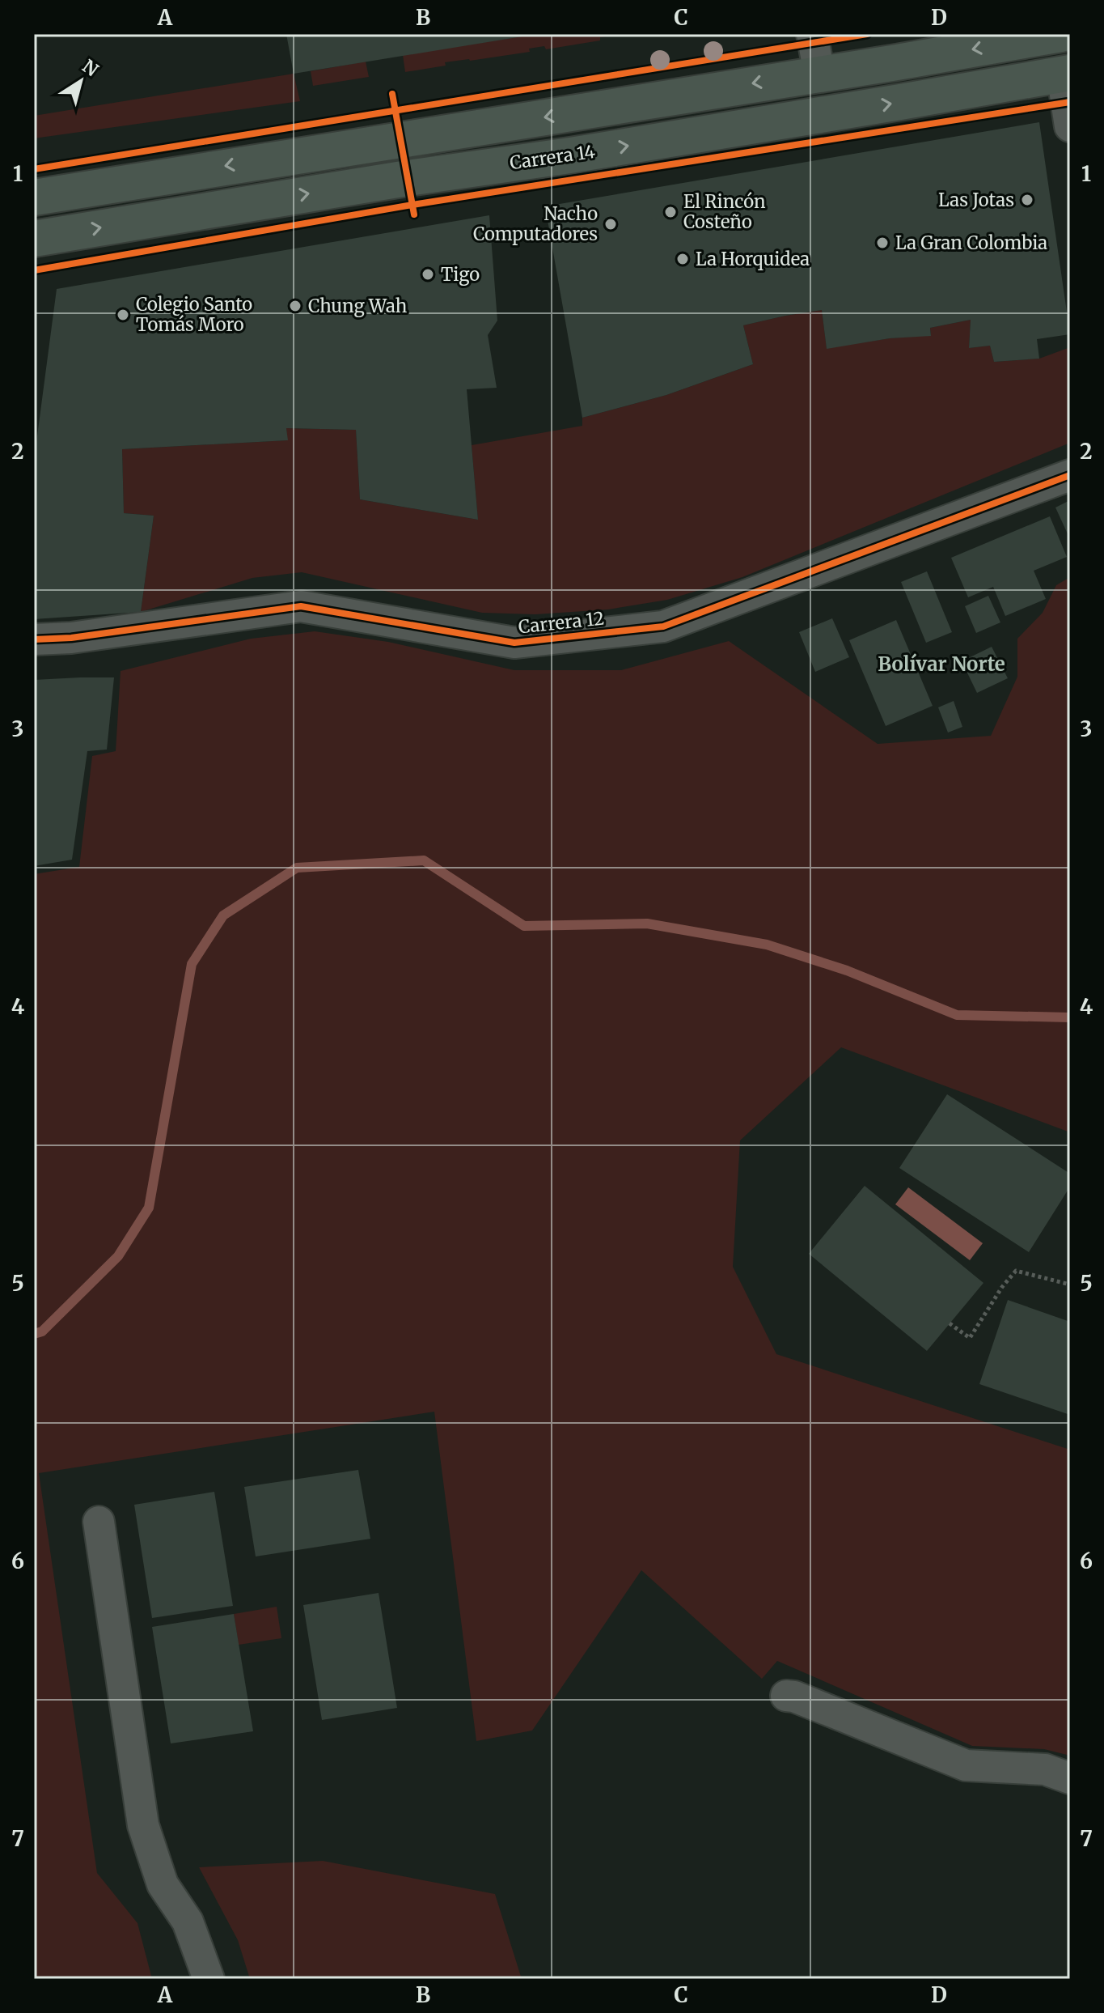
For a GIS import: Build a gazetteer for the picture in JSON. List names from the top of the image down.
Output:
{
  "streets": {
    "main road": ["Carrera 14"],
    "street": ["Carrera 12"]
  },
  "districts": ["Bolívar Norte"],
  "places": [
    "Las Jotas",
    "El Rincón Costeño",
    "Nacho Computadores",
    "La Gran Colombia",
    "La Horquidea",
    "Tigo",
    "Chung Wah",
    "Colegio Santo Tomás Moro"
  ],
  "north": "top right",
  "grid": {
    "columns": [
      "A",
      "B",
      "C",
      "D"
    ],
    "rows": [
      "1",
      "2",
      "3",
      "4",
      "5",
      "6",
      "7"
    ]
  }
}
